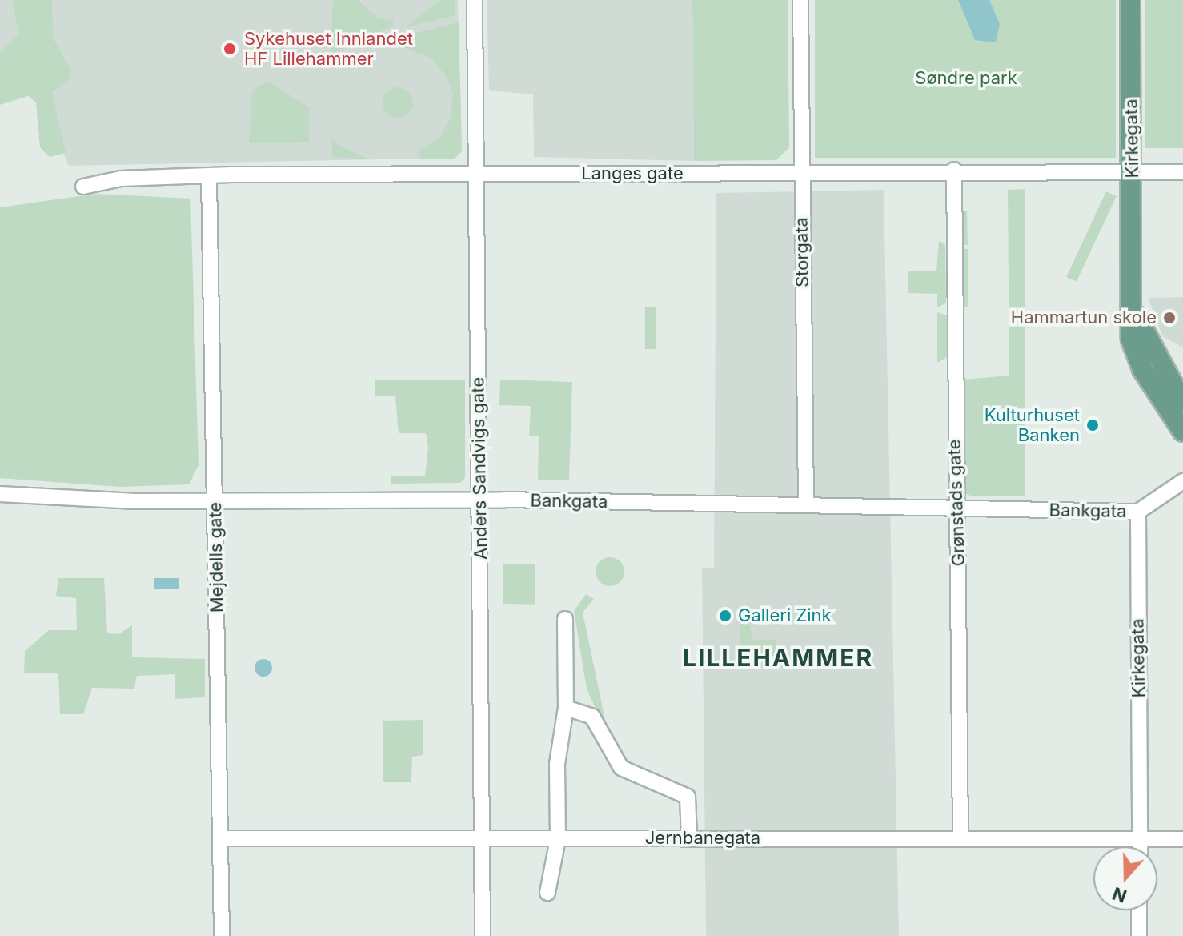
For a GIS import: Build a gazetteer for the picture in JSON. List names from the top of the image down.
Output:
{
  "streets": {
    "main road": ["Kirkegata"],
    "street": [
      "Langes gate",
      "Storgata",
      "Anders Sandvigs gate",
      "Bankgata",
      "Grønstads gate",
      "Mejdells gate",
      "Jernbanegata"
    ]
  },
  "crossings": [
    ["Kirkegata", "Langes gate"],
    ["Kirkegata", "Bankgata"],
    ["Kirkegata", "Jernbanegata"],
    ["Langes gate", "Storgata"],
    ["Langes gate", "Anders Sandvigs gate"],
    ["Langes gate", "Grønstads gate"],
    ["Langes gate", "Mejdells gate"],
    ["Storgata", "Bankgata"],
    ["Anders Sandvigs gate", "Bankgata"],
    ["Anders Sandvigs gate", "Jernbanegata"],
    ["Bankgata", "Grønstads gate"],
    ["Bankgata", "Mejdells gate"],
    ["Grønstads gate", "Jernbanegata"],
    ["Mejdells gate", "Jernbanegata"]
  ],
  "districts": ["LILLEHAMMER"],
  "parks": ["Søndre park"],
  "places": [
    "Sykehuset Innlandet HF Lillehammer",
    "Hammartun skole",
    "Kulturhuset Banken",
    "Galleri Zink"
  ],
  "north": "bottom"
}
